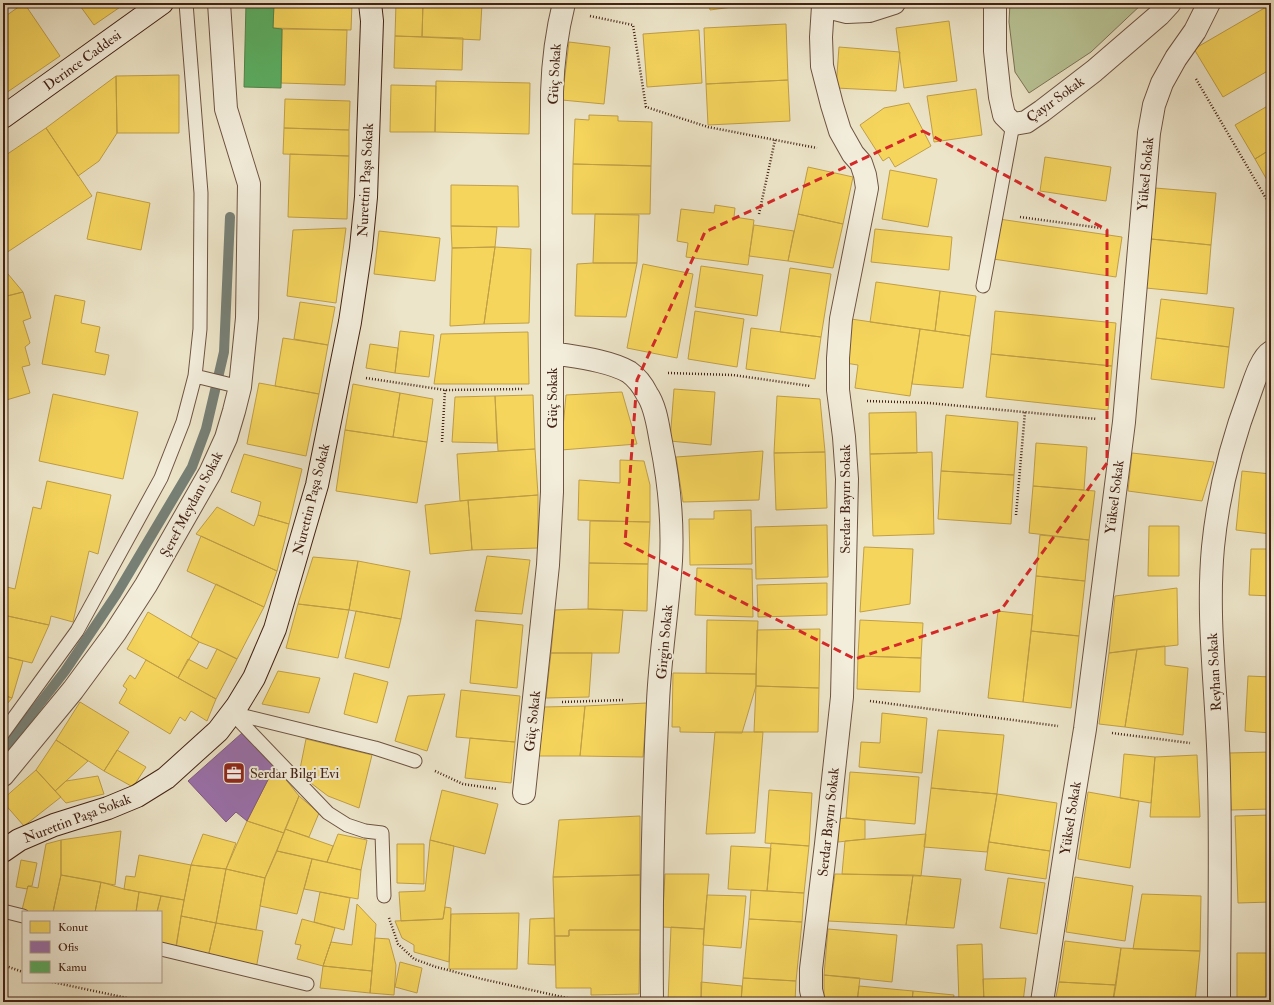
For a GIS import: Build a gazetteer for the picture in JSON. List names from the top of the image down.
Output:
{
  "streets": {
    "street": [
      "Derince Caddesi",
      "Güç Sokak",
      "Çayır Sokak",
      "Yüksel Sokak",
      "Nurettin Paşa Sokak",
      "Serdar Bayırı Sokak",
      "Şeref Meydanı Sokak",
      "Girgin Sokak",
      "Reyhan Sokak"
    ]
  },
  "crossings": [
    ["Güç Sokak", "Girgin Sokak"]
  ],
  "places": {
    "office": ["Serdar Bilgi Evi"]
  },
  "legend": ["Konut", "Ofis", "Kamu"]
}
